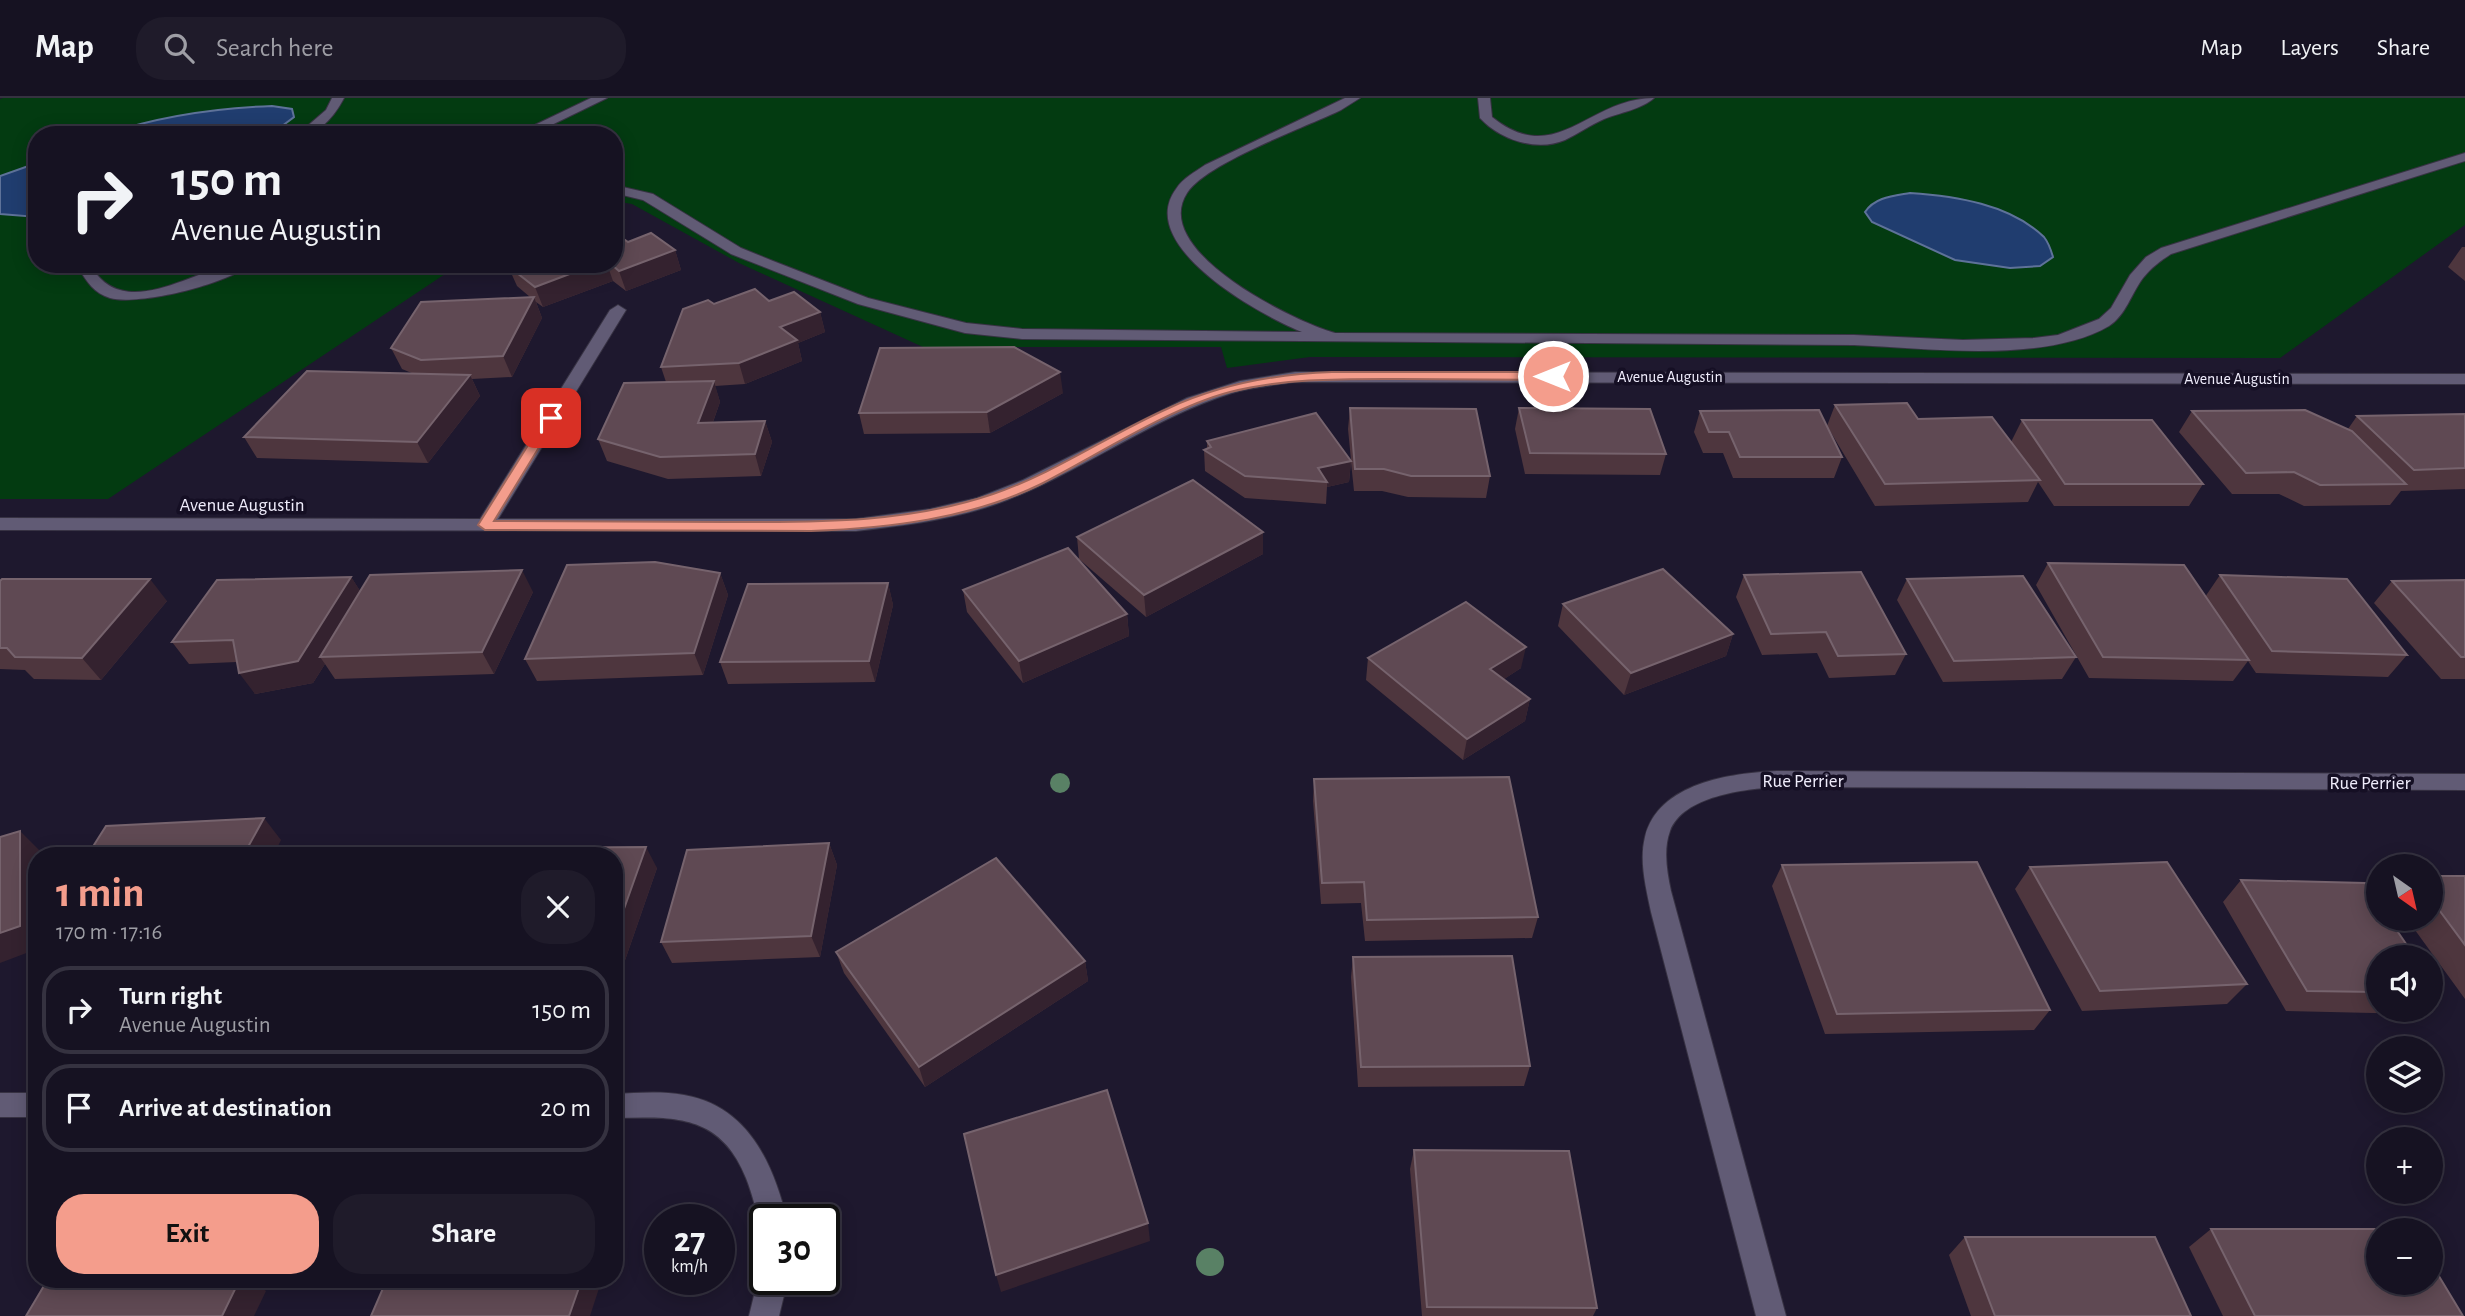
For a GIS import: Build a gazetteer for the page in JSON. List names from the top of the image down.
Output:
{
  "streets": {
    "street": ["Avenue Augustin", "Rue Perrier"]
  },
  "north": "bottom right",
  "page": {
    "header": "Map",
    "search": "Search here",
    "nav": ["Map", "Layers", "Share"],
    "turn": ["150 m", "Avenue Augustin"],
    "heading": ["1 min", "170 m · 17:16"],
    "map_buttons": ["+", "−"],
    "list": [
      {
        "name": "Turn right",
        "note": "Avenue Augustin",
        "value": "150 m"
      },
      {
        "name": "Arrive at destination",
        "value": "20 m"
      }
    ],
    "buttons": ["Exit", "Share"],
    "speed": "27 km/h",
    "limit": "30"
  }
}
